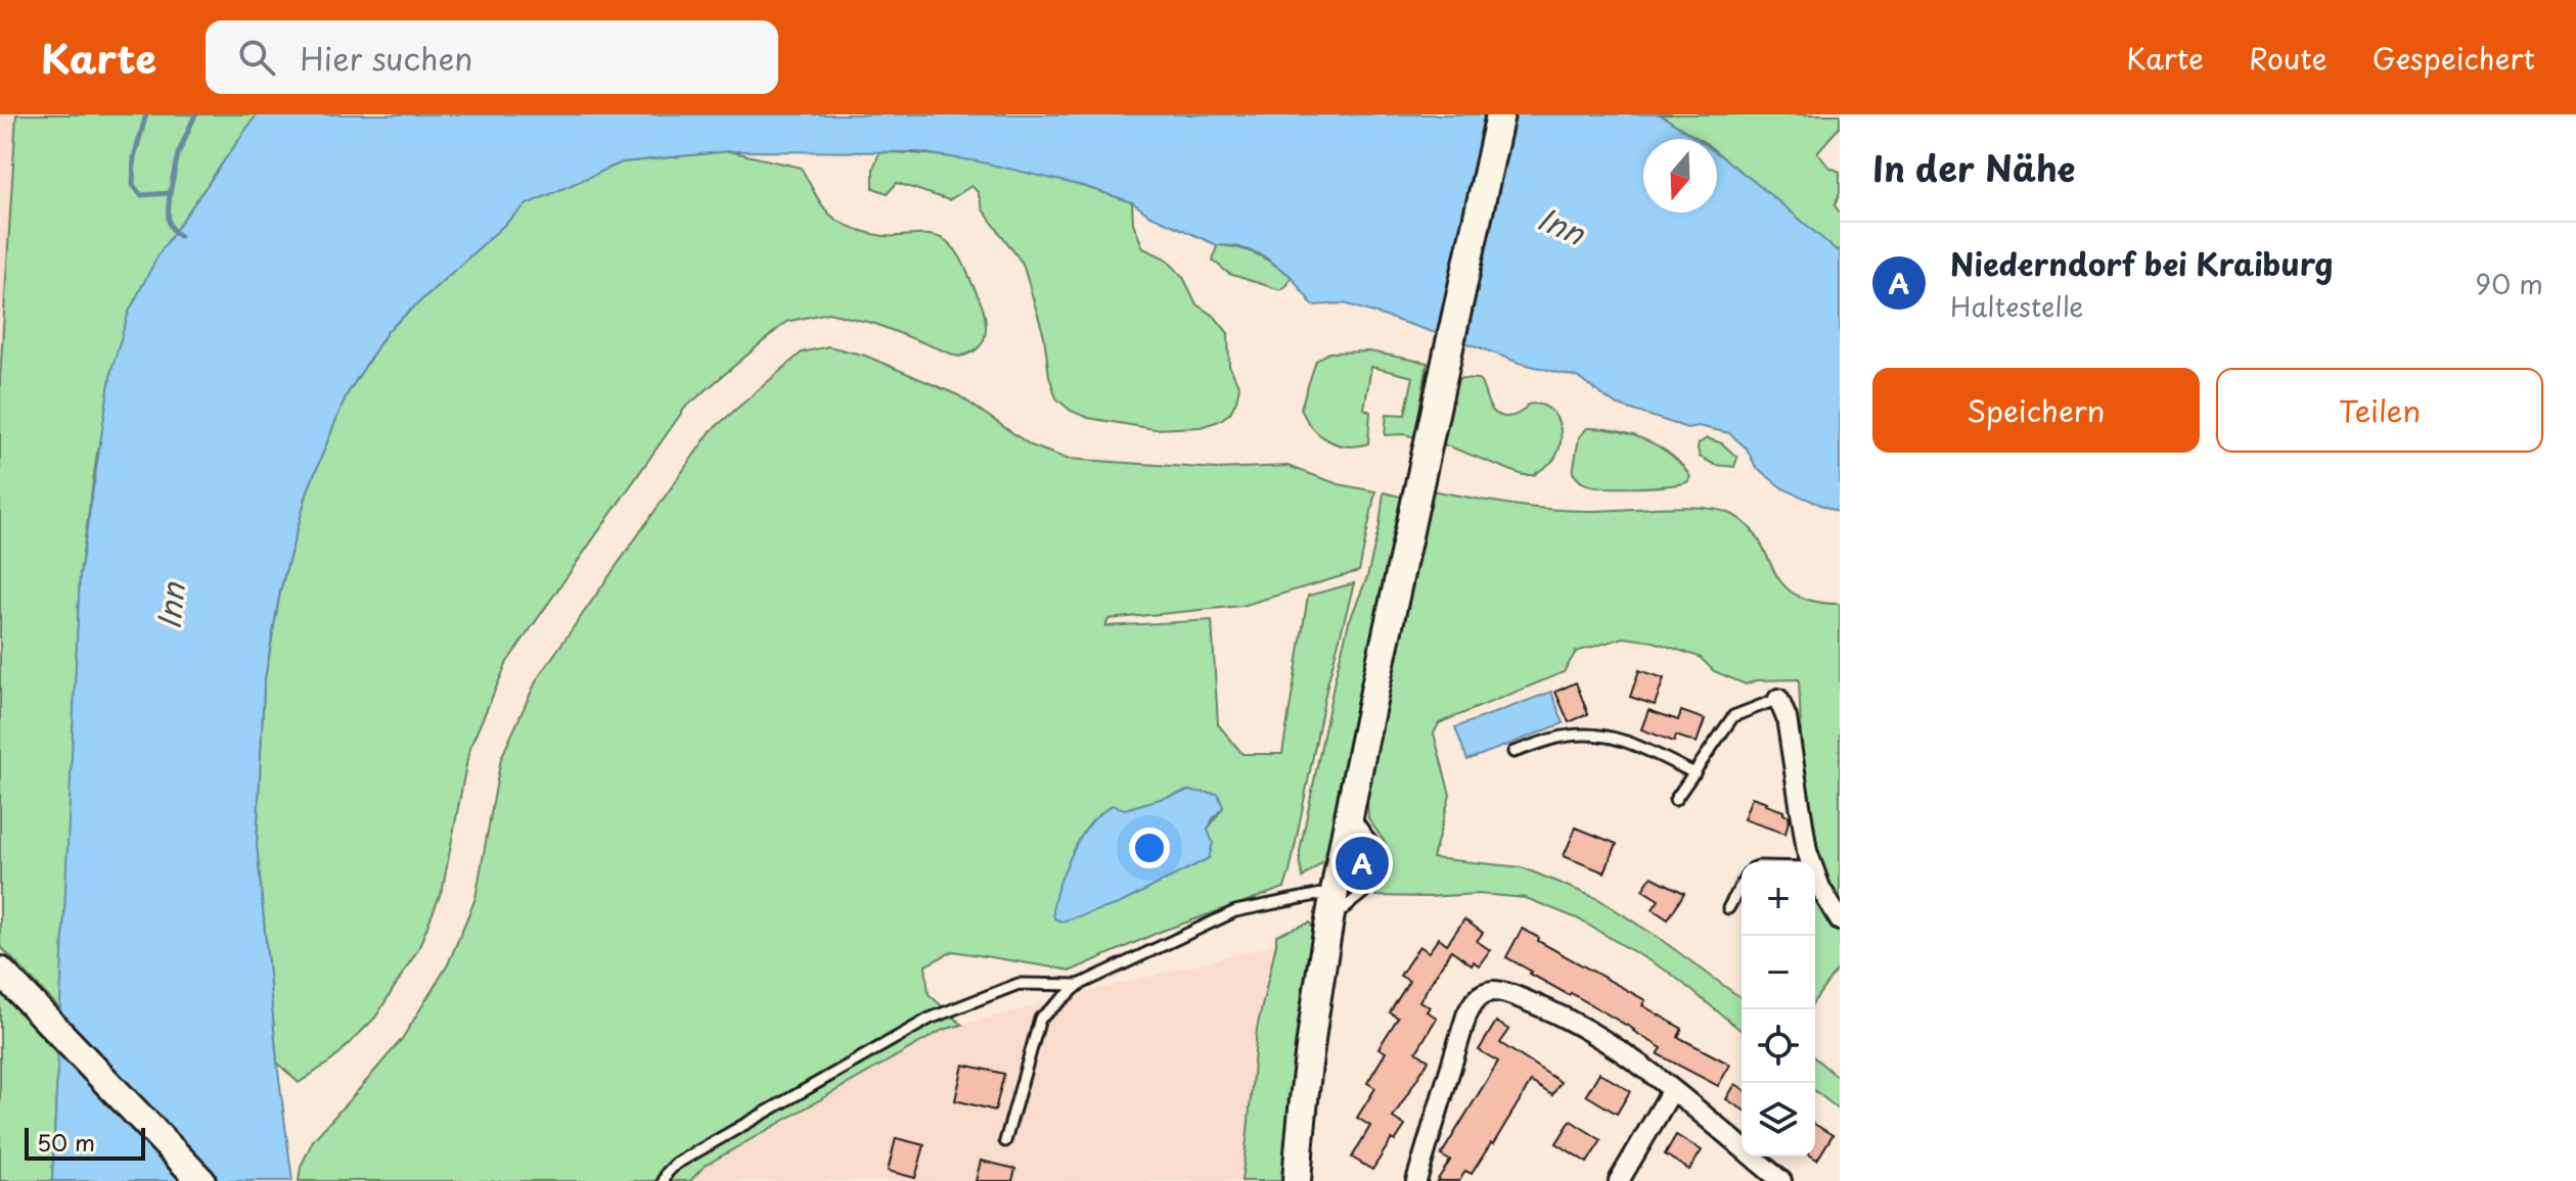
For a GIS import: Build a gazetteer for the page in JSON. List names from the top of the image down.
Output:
{
  "water": ["Inn"],
  "scale_bar": "50 m",
  "north": "bottom",
  "page": {
    "header": "Karte",
    "search": "Hier suchen",
    "nav": ["Karte", "Route", "Gespeichert"],
    "heading": "In der Nähe",
    "list": [
      {
        "mark": "A",
        "name": "Niederndorf bei Kraiburg",
        "note": "Haltestelle",
        "value": "90 m"
      }
    ],
    "buttons": ["Speichern", "Teilen"],
    "pins": "A",
    "map_buttons": ["+", "−"],
    "scale": "50 m"
  }
}
